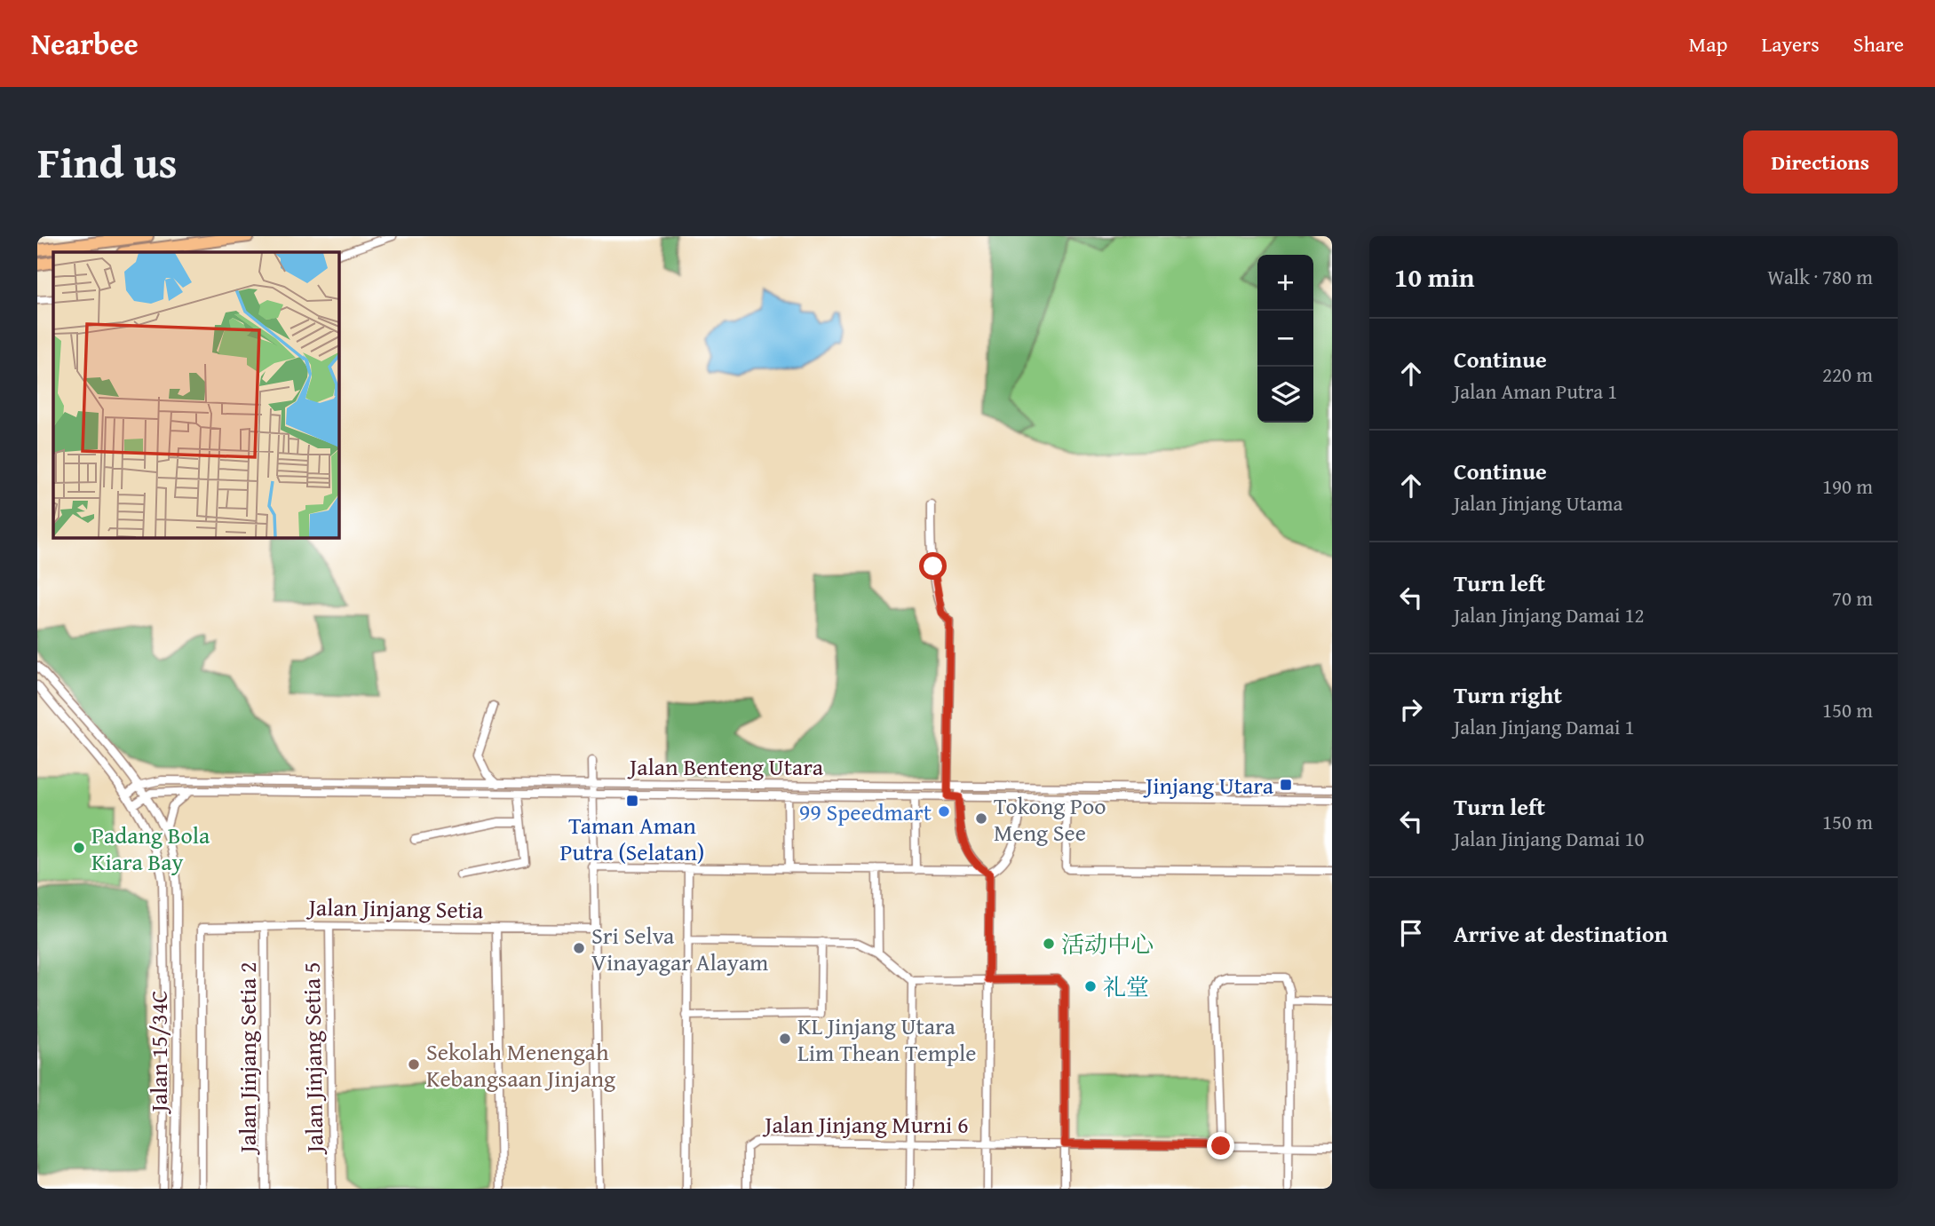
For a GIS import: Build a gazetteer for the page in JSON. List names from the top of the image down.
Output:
{
  "streets": {
    "street": [
      "Jalan Benteng Utara",
      "Jalan Jinjang Setia",
      "Jalan 15/34C",
      "Jalan Jinjang Setia 2",
      "Jalan Jinjang Setia 5",
      "Jalan Jinjang Murni 6"
    ]
  },
  "crossings": [
    ["Jalan Benteng Utara", "Jalan 15/34C"],
    ["Jalan Jinjang Setia", "Jalan Jinjang Setia 2"],
    ["Jalan Jinjang Setia", "Jalan Jinjang Setia 5"]
  ],
  "places": {
    "transit": ["Jinjang Utara", "Taman Aman Putra (Selatan)"],
    "other": [
      "99 Speedmart",
      "Tokong Poo Meng See",
      "Padang Bola Kiara Bay",
      "活动中心",
      "Sri Selva Vinayagar Alayam",
      "礼堂",
      "KL Jinjang Utara Lim Thean Temple",
      "Sekolah Menengah Kebangsaan Jinjang"
    ]
  },
  "page": {
    "header": "Nearbee",
    "nav": ["Map", "Layers", "Share"],
    "title": "Find us",
    "buttons": "Directions",
    "heading": ["10 min", "Walk · 780 m"],
    "map_buttons": ["+", "−"],
    "list": [
      ["Continue", "Jalan Aman Putra 1", "220 m"],
      ["Continue", "Jalan Jinjang Utama", "190 m"],
      ["Turn left", "Jalan Jinjang Damai 12", "70 m"],
      ["Turn right", "Jalan Jinjang Damai 1", "150 m"],
      ["Turn left", "Jalan Jinjang Damai 10", "150 m"],
      "Arrive at destination"
    ]
  }
}
